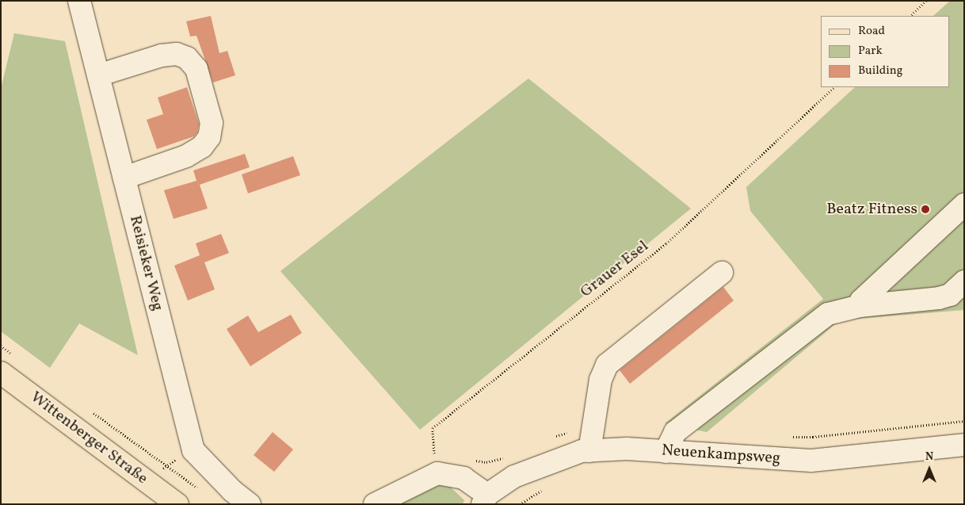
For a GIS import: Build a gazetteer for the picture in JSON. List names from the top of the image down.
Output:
{
  "streets": {
    "main road": ["Wittenberger Straße"],
    "street": ["Reisieker Weg", "Neuenkampsweg"],
    "path": ["Grauer Esel"]
  },
  "places": ["Beatz Fitness"],
  "legend": ["Road", "Park", "Building"],
  "north": "top"
}
